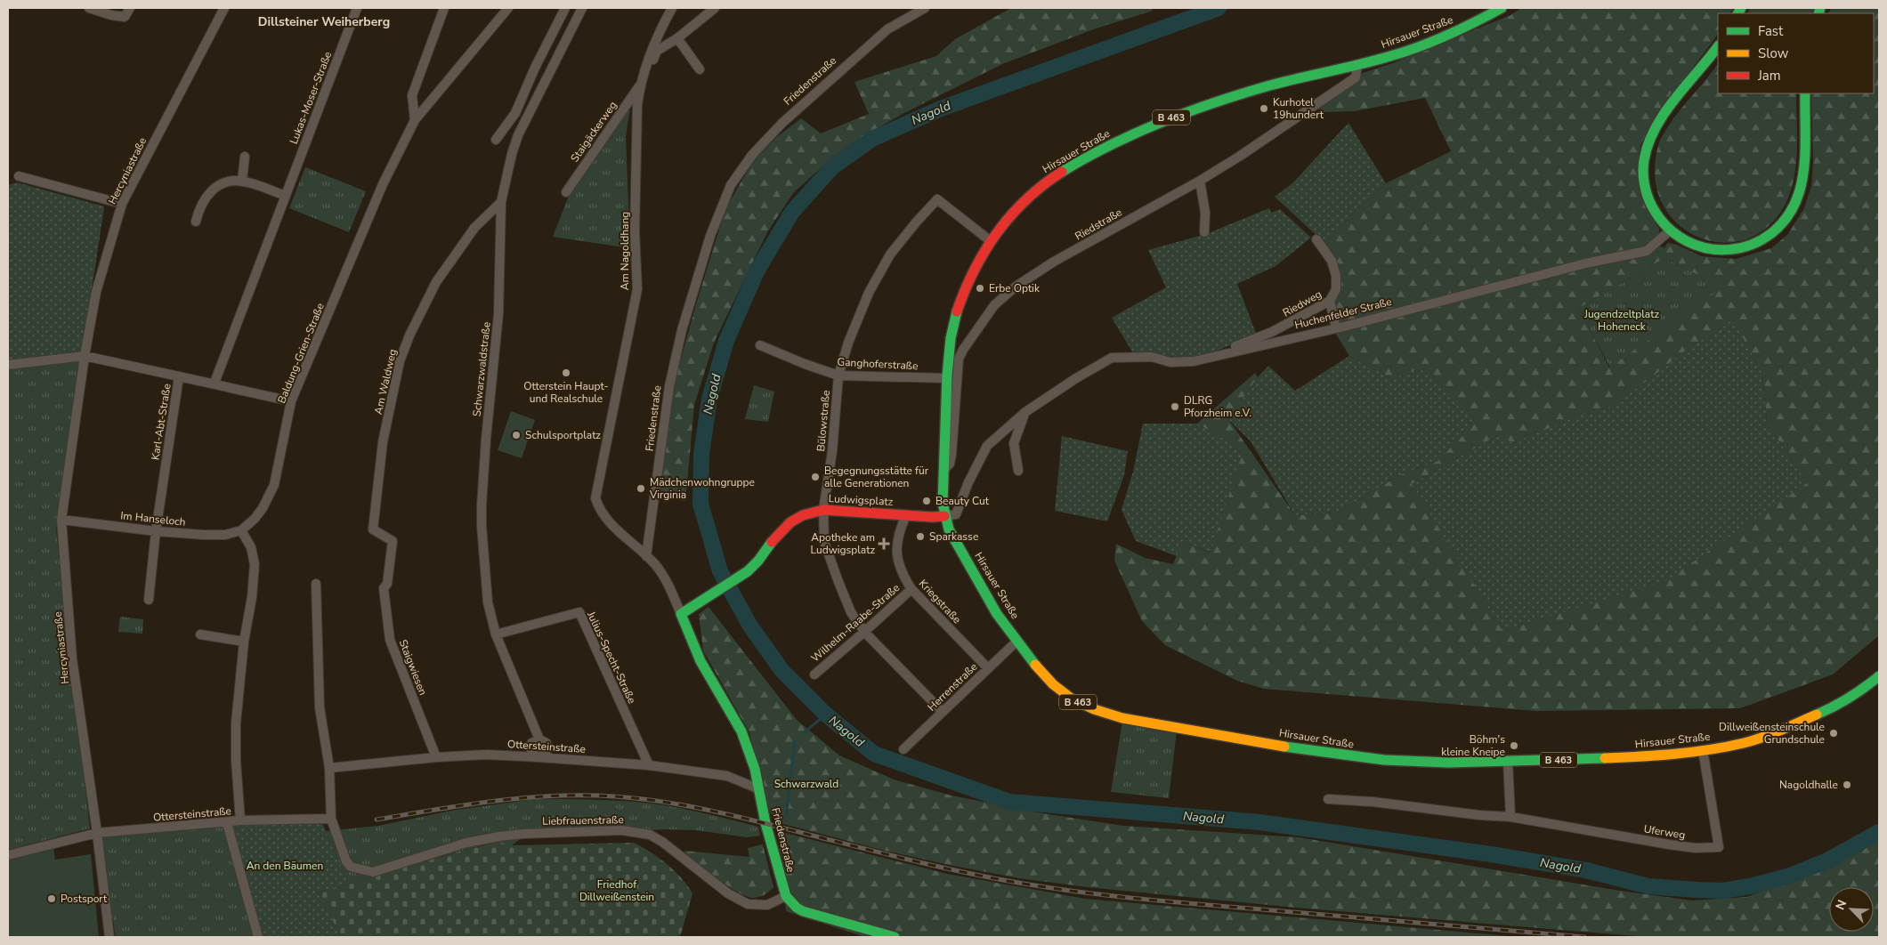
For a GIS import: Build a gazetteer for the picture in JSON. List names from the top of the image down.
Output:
{
  "streets": {
    "main road": [
      "Hirsauer Straße",
      "Friedenstraße",
      "B 463",
      "Ludwigsplatz"
    ],
    "street": [
      "Lukas-Moser-Straße",
      "Staigäckerweg",
      "Hercyniastraße",
      "Riedstraße",
      "Am Nagoldhang",
      "Riedweg",
      "Huchenfelder Straße",
      "Baldung-Grien-Straße",
      "Ganghoferstraße",
      "Schwarzwaldstraße",
      "Am Waldweg",
      "Bülowstraße",
      "Karl-Abt-Straße",
      "Im Hanseloch",
      "Kriegstraße",
      "Wilhelm-Raabe-Straße",
      "Julius-Specht-Straße",
      "Staigwiesen",
      "Herrenstraße",
      "Ottersteinstraße",
      "Liebfrauenstraße",
      "Uferweg"
    ]
  },
  "crossings": [
    ["Hirsauer Straße", "Riedstraße"],
    ["Hirsauer Straße", "Huchenfelder Straße"],
    ["Hirsauer Straße", "Ganghoferstraße"],
    ["Hirsauer Straße", "Bülowstraße"],
    ["Hirsauer Straße", "Ludwigsplatz"],
    ["Hirsauer Straße", "Herrenstraße"],
    ["Hirsauer Straße", "Uferweg"],
    ["Friedenstraße", "Am Nagoldhang"],
    ["Friedenstraße", "Ludwigsplatz"],
    ["Friedenstraße", "Ottersteinstraße"],
    ["Friedenstraße", "Liebfrauenstraße"],
    ["Lukas-Moser-Straße", "Karl-Abt-Straße"],
    ["Staigäckerweg", "Am Nagoldhang"],
    ["Hercyniastraße", "Im Hanseloch"],
    ["Hercyniastraße", "Ottersteinstraße"],
    ["Riedweg", "Huchenfelder Straße"],
    ["Huchenfelder Straße", "Ludwigsplatz"],
    ["Baldung-Grien-Straße", "Karl-Abt-Straße"],
    ["Baldung-Grien-Straße", "Im Hanseloch"],
    ["Ganghoferstraße", "Bülowstraße"],
    ["Schwarzwaldstraße", "Am Waldweg"],
    ["Schwarzwaldstraße", "Julius-Specht-Straße"],
    ["Schwarzwaldstraße", "Ottersteinstraße"],
    ["Am Waldweg", "Staigwiesen"],
    ["Bülowstraße", "Ludwigsplatz"],
    ["Bülowstraße", "Wilhelm-Raabe-Straße"],
    ["Bülowstraße", "Herrenstraße"],
    ["Karl-Abt-Straße", "Im Hanseloch"],
    ["Ludwigsplatz", "Kriegstraße"],
    ["Kriegstraße", "Wilhelm-Raabe-Straße"],
    ["Kriegstraße", "Herrenstraße"],
    ["Julius-Specht-Straße", "Ottersteinstraße"],
    ["Staigwiesen", "Ottersteinstraße"],
    ["Ottersteinstraße", "Liebfrauenstraße"]
  ],
  "districts": ["Dillsteiner Weiherberg"],
  "water": ["Nagold"],
  "parks": [
    "Jugendzeltplatz Hoheneck",
    "Schwarzwald",
    "An den Bäumen",
    "Friedhof Dillweißenstein"
  ],
  "places": {
    "other": [
      "Kurhotel 19hundert",
      "Erbe Optik",
      "Otterstein Haupt- und Realschule",
      "DLRG Pforzheim e.V.",
      "Schulsportplatz",
      "Begegnungsstätte für alle Generationen",
      "Mädchenwohngruppe Virginia",
      "Beauty Cut",
      "Sparkasse",
      "Dillweißensteinschule Grundschule",
      "Böhm's kleine Kneipe",
      "Nagoldhalle",
      "Postsport"
    ],
    "health": ["Apotheke am Ludwigsplatz"]
  },
  "legend": ["Fast", "Slow", "Jam"],
  "north": "top left"
}
